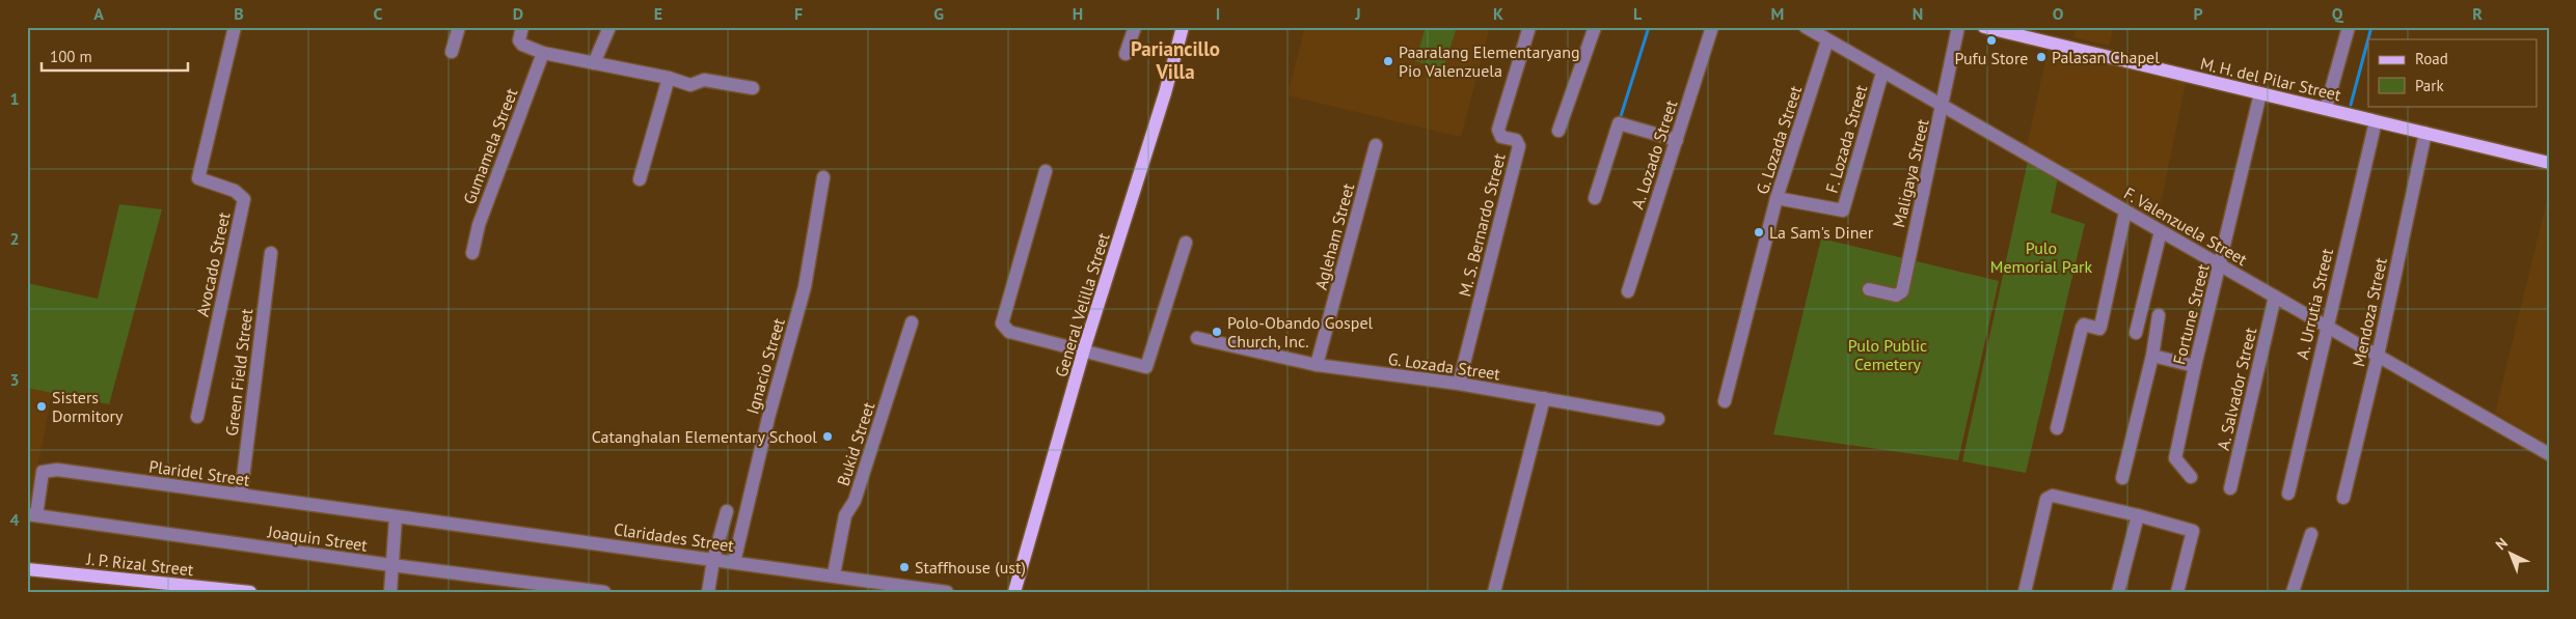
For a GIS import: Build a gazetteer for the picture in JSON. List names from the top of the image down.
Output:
{
  "streets": {
    "main road": ["M. H. del Pilar Street", "General Velilla Street", "J. P. Rizal Street"],
    "street": [
      "F. Lozada Street",
      "G. Lozada Street",
      "Gumamela Street",
      "A. Lozado Street",
      "Maligaya Street",
      "M. S. Bernardo Street",
      "F. Valenzuela Street",
      "Agleham Street",
      "Avocado Street",
      "A. Urrutia Street",
      "Mendoza Street",
      "Fortune Street",
      "Ignacio Street",
      "Green Field Street",
      "A. Salvador Street",
      "Bukid Street",
      "Plaridel Street",
      "Claridades Street",
      "Joaquin Street"
    ]
  },
  "crossings": [
    ["M. H. del Pilar Street", "A. Urrutia Street"],
    ["M. H. del Pilar Street", "Mendoza Street"],
    ["M. H. del Pilar Street", "Fortune Street"],
    ["F. Lozada Street", "G. Lozada Street"],
    ["F. Lozada Street", "F. Valenzuela Street"],
    ["G. Lozada Street", "M. S. Bernardo Street"],
    ["G. Lozada Street", "F. Valenzuela Street"],
    ["G. Lozada Street", "Agleham Street"],
    ["Maligaya Street", "F. Valenzuela Street"],
    ["F. Valenzuela Street", "A. Urrutia Street"],
    ["F. Valenzuela Street", "Mendoza Street"],
    ["F. Valenzuela Street", "Fortune Street"],
    ["F. Valenzuela Street", "A. Salvador Street"],
    ["Ignacio Street", "Claridades Street"],
    ["Green Field Street", "Plaridel Street"],
    ["Bukid Street", "Claridades Street"],
    ["Plaridel Street", "Claridades Street"],
    ["Plaridel Street", "Joaquin Street"]
  ],
  "districts": ["Pariancillo Villa"],
  "parks": ["Pulo Memorial Park", "Pulo Public Cemetery"],
  "places": [
    "Pufu Store",
    "Palasan Chapel",
    "Paaralang Elementaryang Pio Valenzuela",
    "La Sam's Diner",
    "Polo-Obando Gospel Church, Inc.",
    "Sisters Dormitory",
    "Catanghalan Elementary School",
    "Staffhouse (ust)"
  ],
  "legend": ["Road", "Park"],
  "scale_bar": "100 m",
  "north": "top left",
  "grid": {
    "columns": [
      "A",
      "B",
      "C",
      "D",
      "E",
      "F",
      "G",
      "H",
      "I",
      "J",
      "K",
      "L",
      "M",
      "N",
      "O",
      "P",
      "Q",
      "R"
    ],
    "rows": [
      "1",
      "2",
      "3",
      "4"
    ]
  }
}
